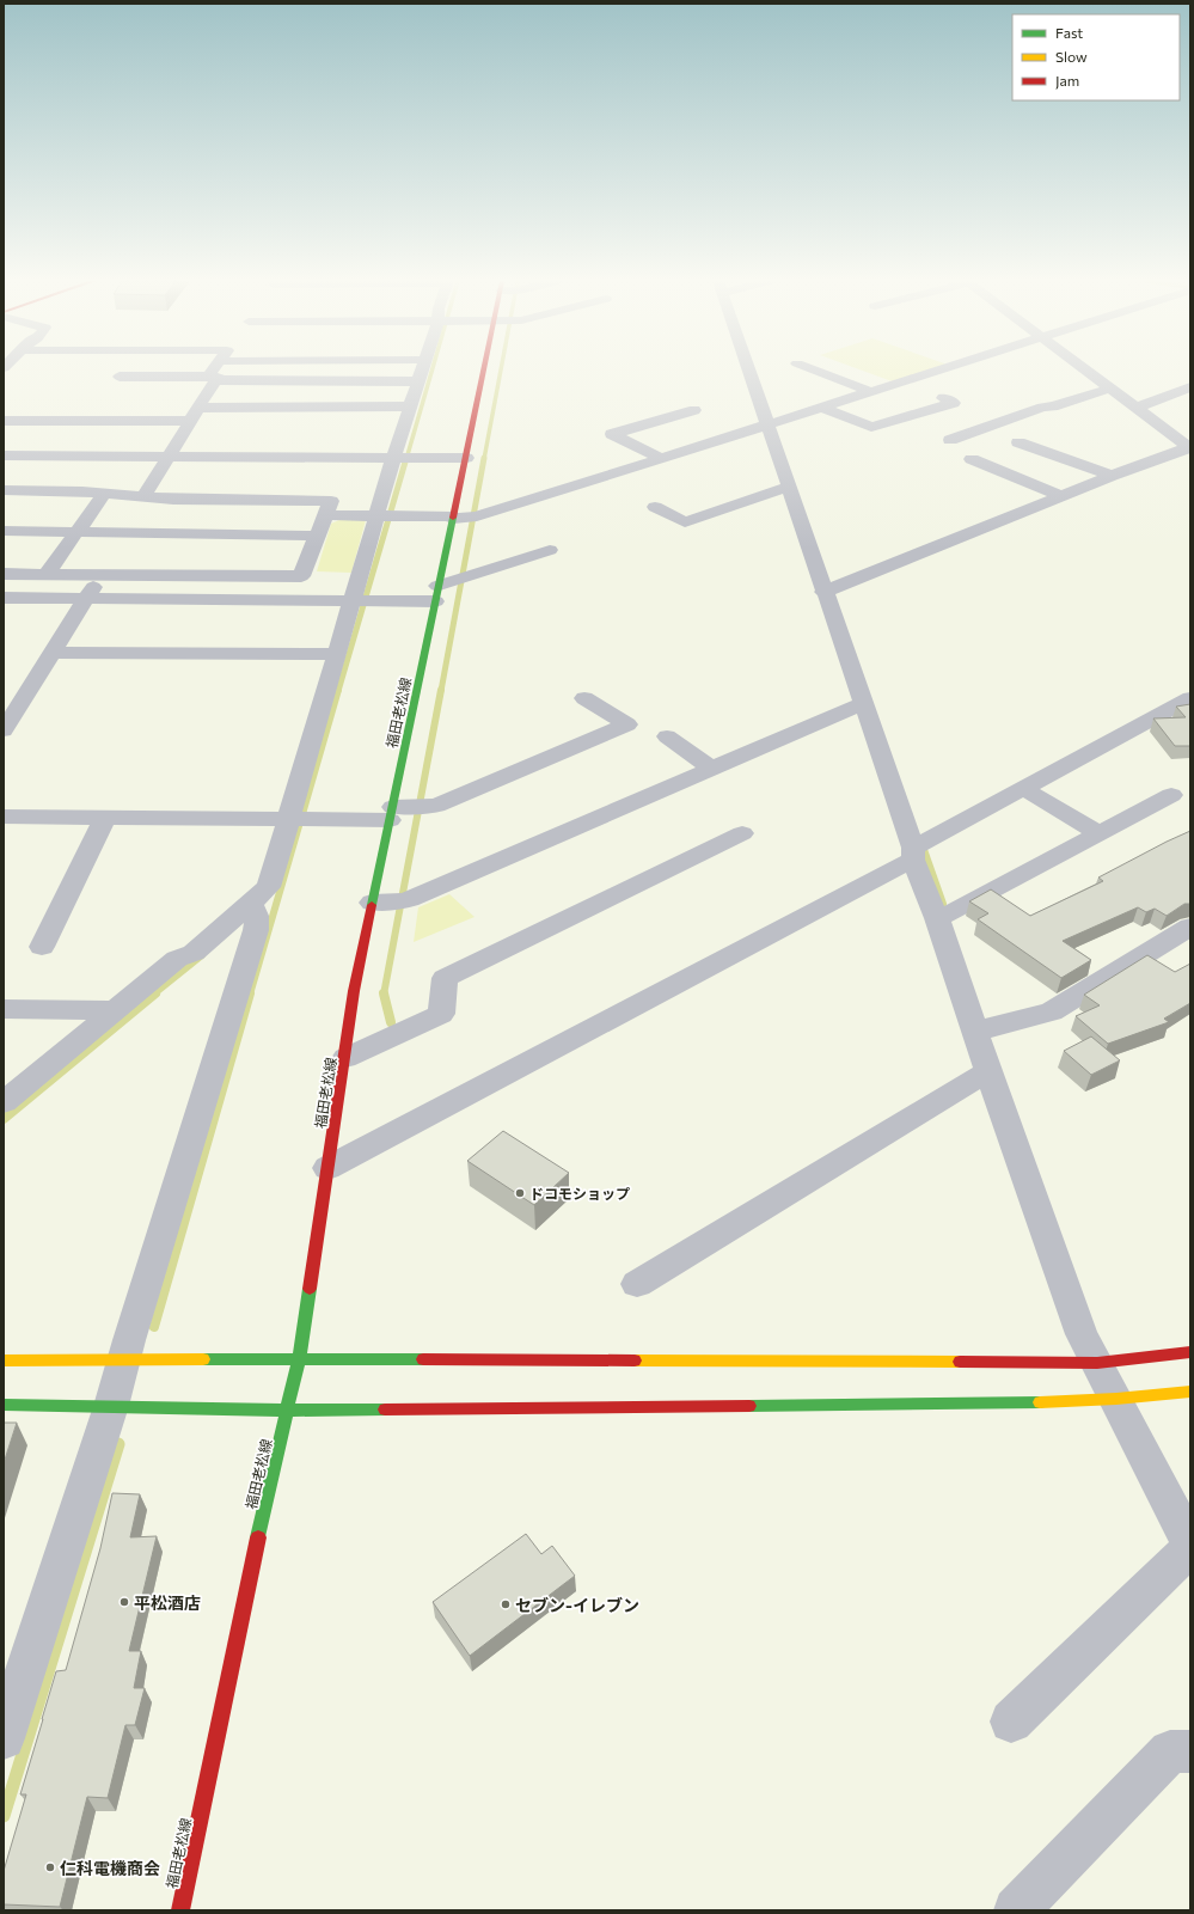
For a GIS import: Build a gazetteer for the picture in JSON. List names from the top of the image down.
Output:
{
  "streets": {
    "main road": ["福田老松線"]
  },
  "places": [
    "ドコモショップ",
    "平松酒店",
    "セブン-イレブン",
    "仁科電機商会"
  ],
  "legend": ["Fast", "Slow", "Jam"]
}
